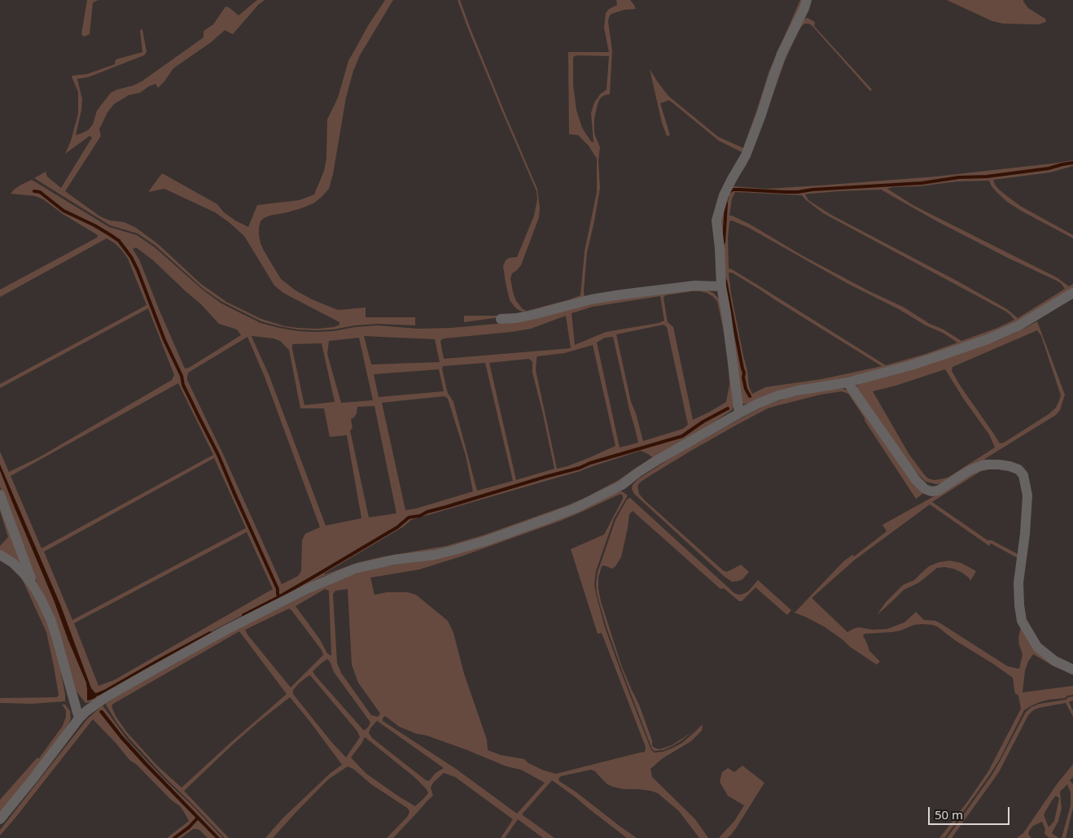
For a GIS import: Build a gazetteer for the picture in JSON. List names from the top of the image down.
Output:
{
  "scale_bar": "50 m"
}
